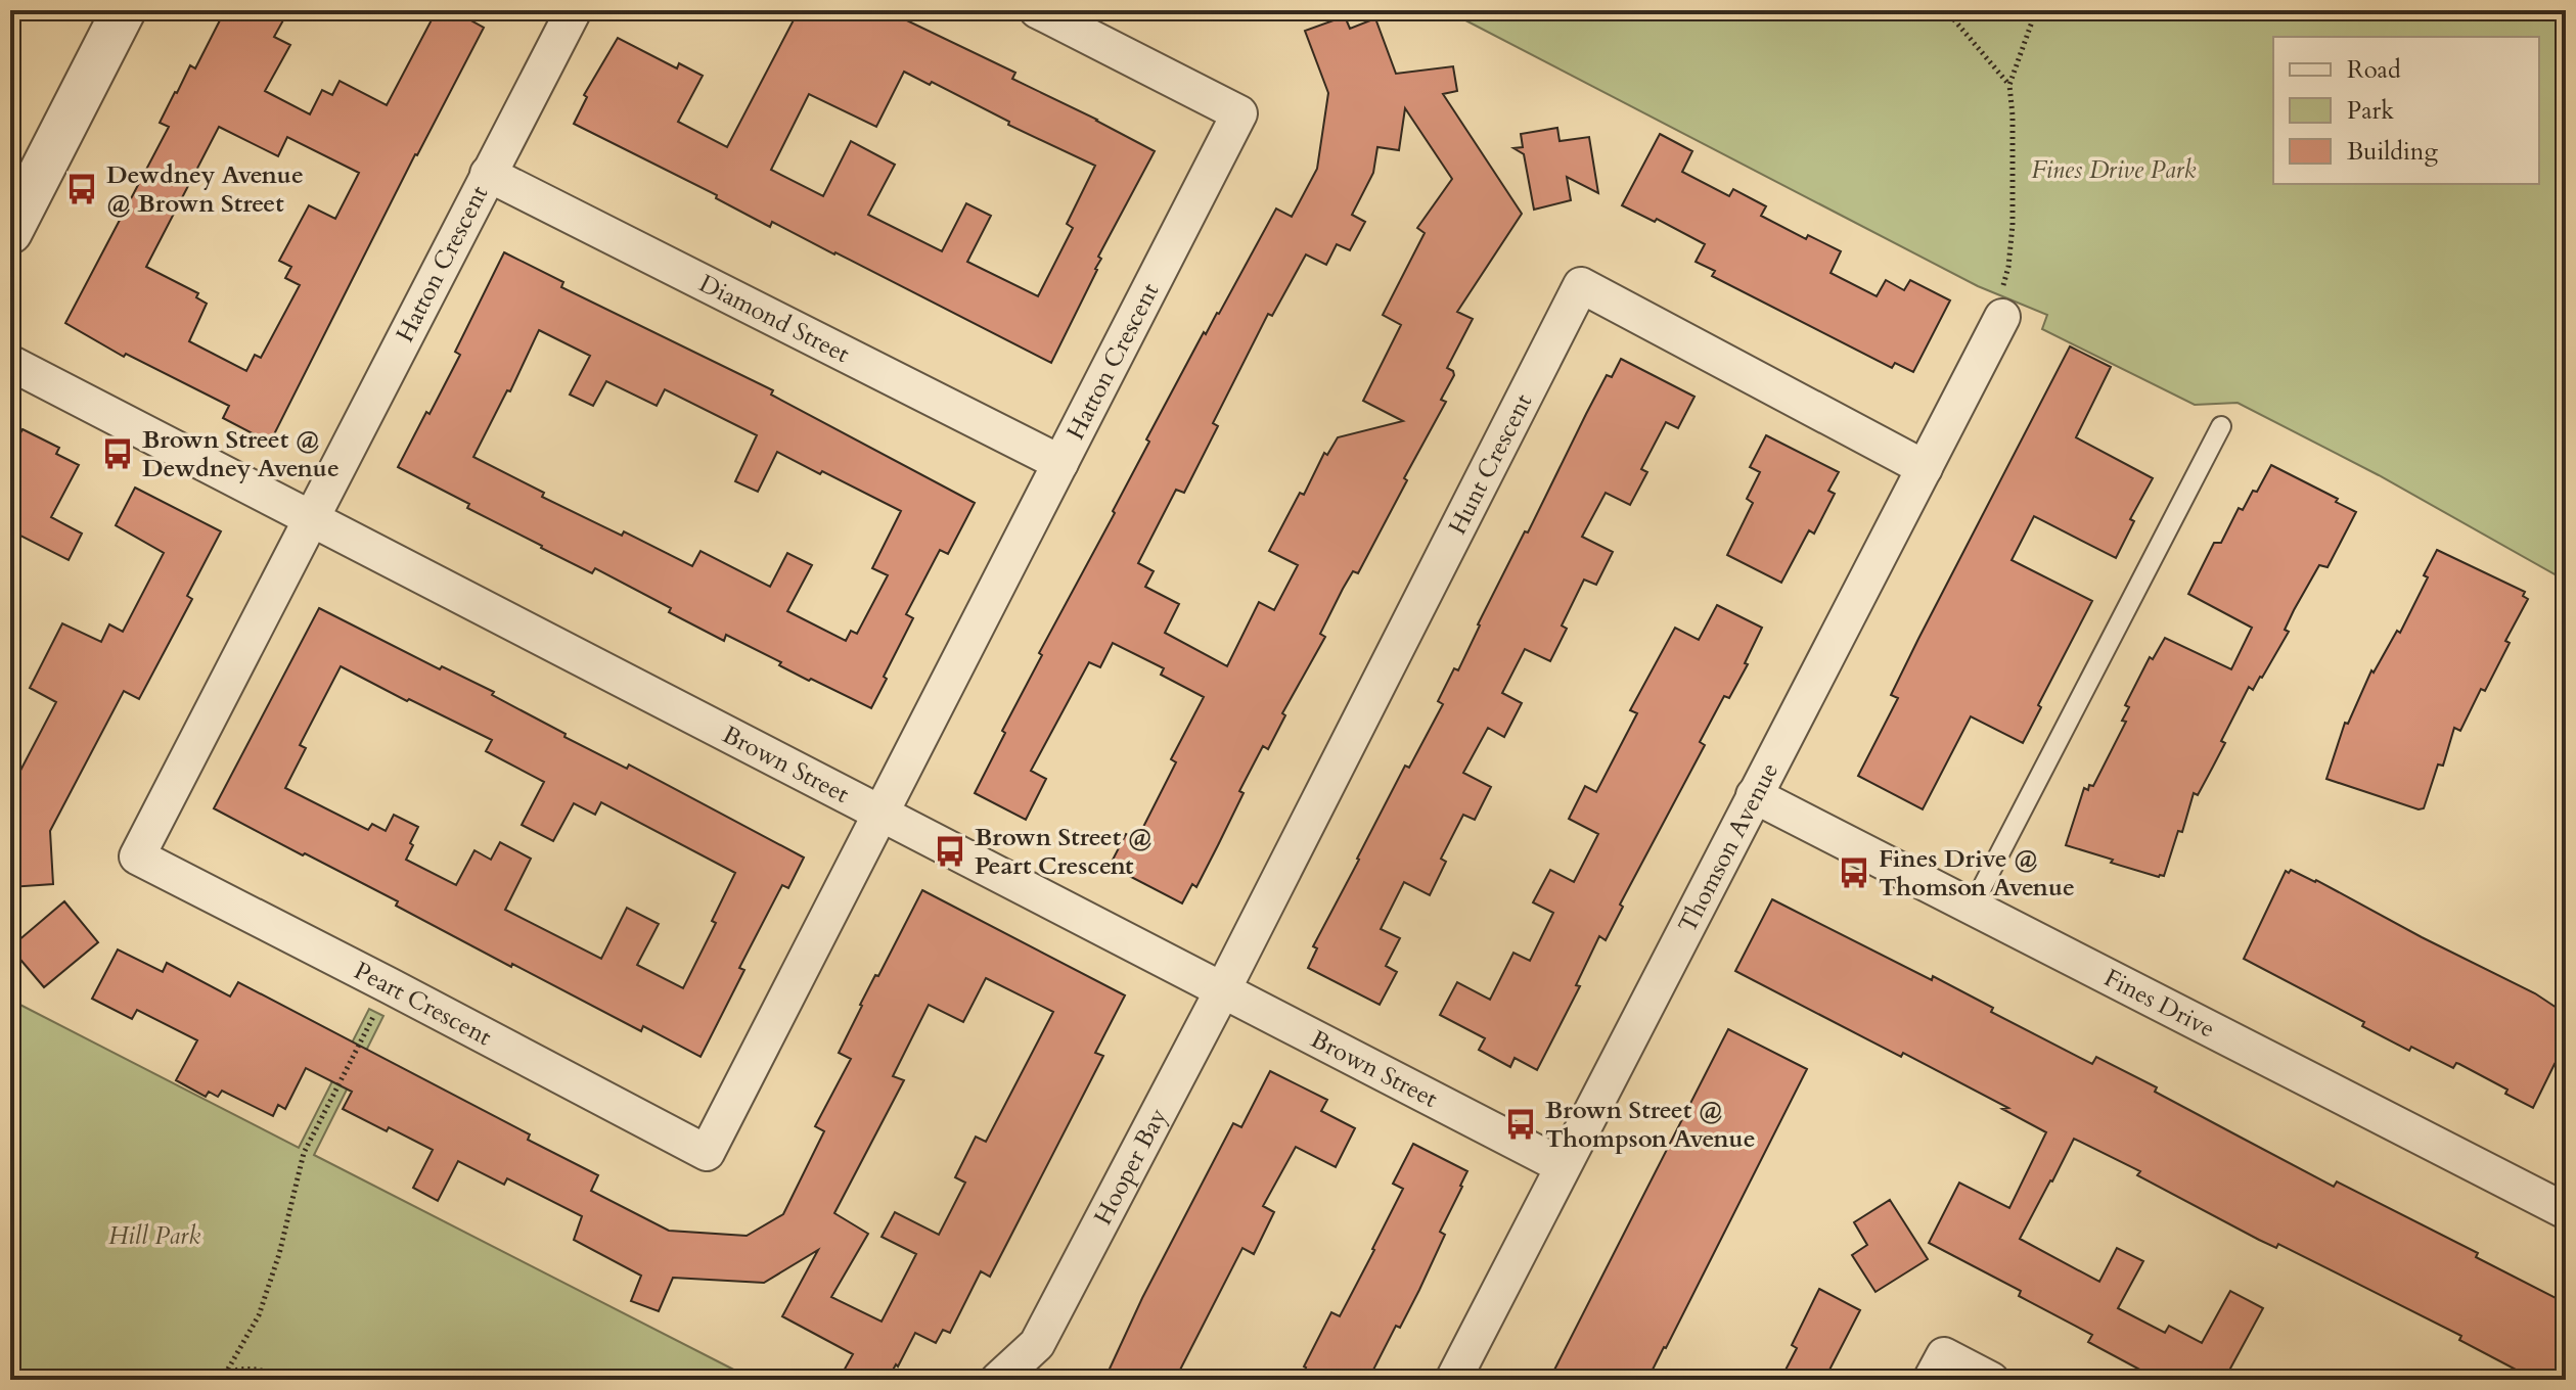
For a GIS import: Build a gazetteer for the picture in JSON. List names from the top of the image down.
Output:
{
  "streets": {
    "street": [
      "Hatton Crescent",
      "Diamond Street",
      "Hunt Crescent",
      "Brown Street",
      "Thomson Avenue",
      "Fines Drive",
      "Peart Crescent",
      "Hooper Bay"
    ]
  },
  "crossings": [
    ["Hatton Crescent", "Diamond Street"],
    ["Hatton Crescent", "Brown Street"],
    ["Hatton Crescent", "Peart Crescent"],
    ["Hunt Crescent", "Brown Street"],
    ["Hunt Crescent", "Thomson Avenue"],
    ["Hunt Crescent", "Hooper Bay"],
    ["Brown Street", "Thomson Avenue"],
    ["Brown Street", "Peart Crescent"],
    ["Brown Street", "Hooper Bay"],
    ["Thomson Avenue", "Fines Drive"]
  ],
  "parks": ["Fines Drive Park", "Hill Park"],
  "places": {
    "bus stop": [
      "Dewdney Avenue @ Brown Street",
      "Brown Street @ Dewdney Avenue",
      "Brown Street @ Peart Crescent",
      "Fines Drive @ Thomson Avenue",
      "Brown Street @ Thompson Avenue"
    ]
  },
  "legend": ["Road", "Park", "Building"]
}
